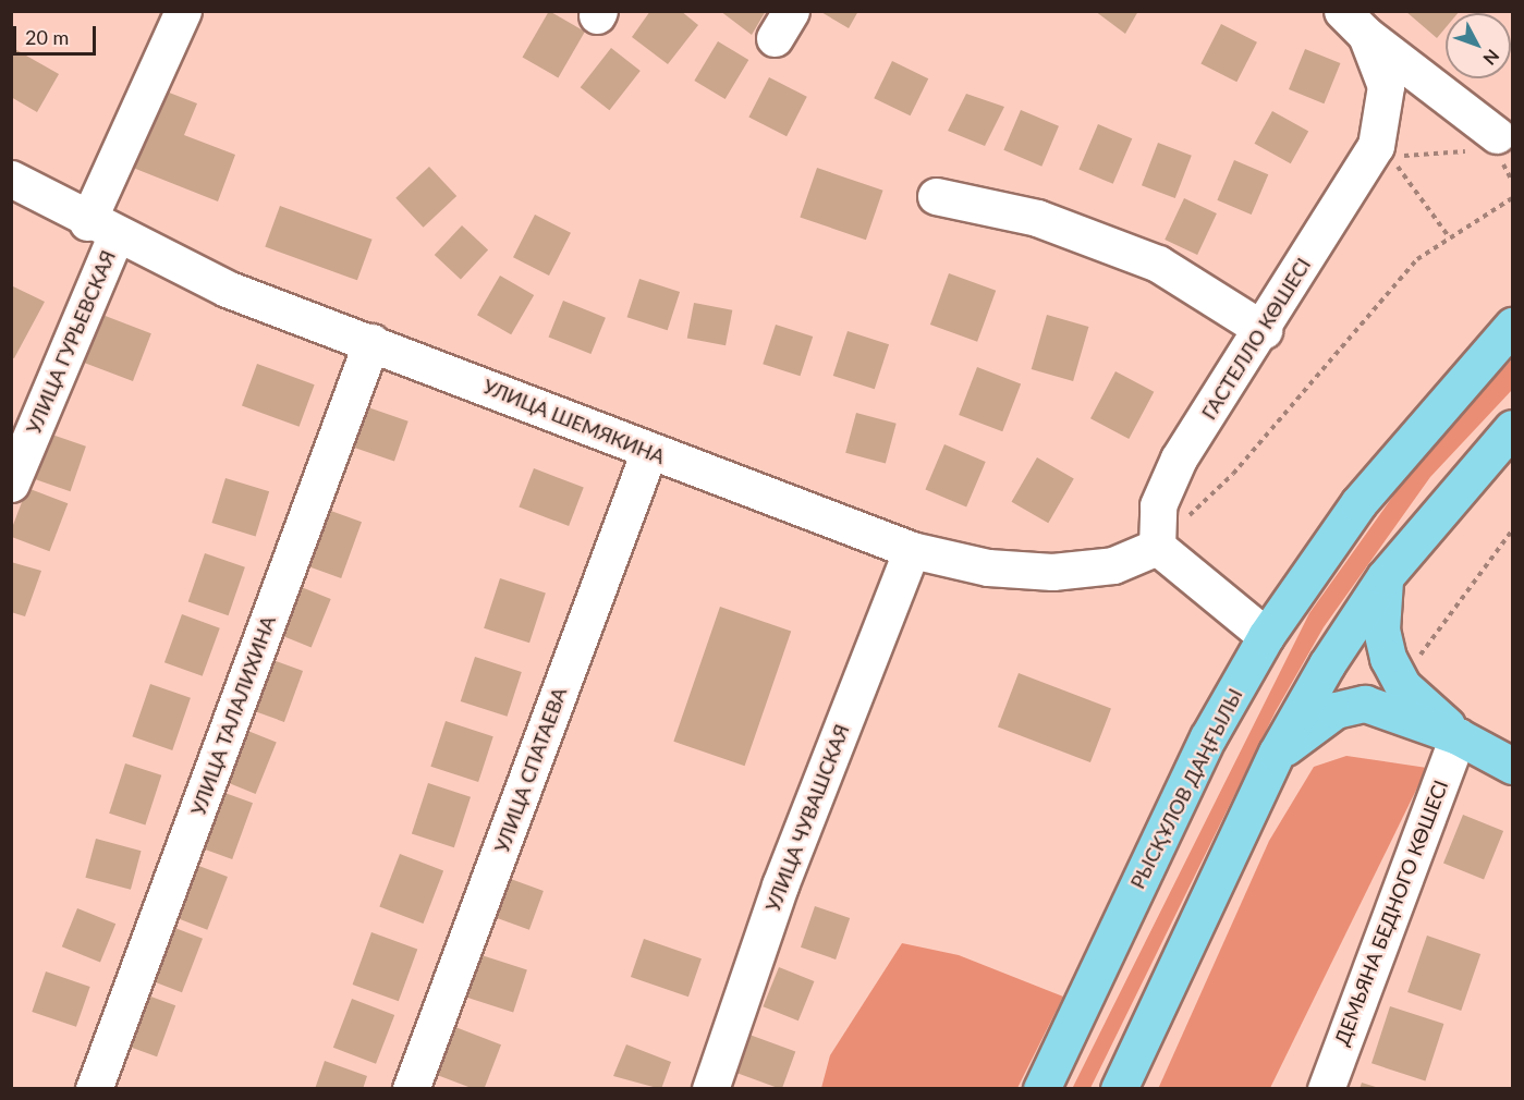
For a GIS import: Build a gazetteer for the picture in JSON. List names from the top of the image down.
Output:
{
  "streets": {
    "main road": ["РЫСҚҰЛОВ ДАҢҒЫЛЫ"],
    "street": [
      "ГАСТЕЛЛО КӨШЕСІ",
      "УЛИЦА ГУРЬЕВСКАЯ",
      "УЛИЦА ШЕМЯКИНА",
      "УЛИЦА ТАЛАЛИХИНА",
      "УЛИЦА СПАТАЕВА",
      "УЛИЦА ЧУВАШСКАЯ",
      "ДЕМЬЯНА БЕДНОГО КӨШЕСІ"
    ]
  },
  "crossings": [
    ["ГАСТЕЛЛО КӨШЕСІ", "УЛИЦА ШЕМЯКИНА"],
    ["УЛИЦА ГУРЬЕВСКАЯ", "УЛИЦА ШЕМЯКИНА"],
    ["УЛИЦА ШЕМЯКИНА", "УЛИЦА ТАЛАЛИХИНА"],
    ["УЛИЦА ШЕМЯКИНА", "УЛИЦА СПАТАЕВА"],
    ["УЛИЦА ШЕМЯКИНА", "УЛИЦА ЧУВАШСКАЯ"]
  ],
  "scale_bar": "20 m",
  "north": "bottom right"
}
